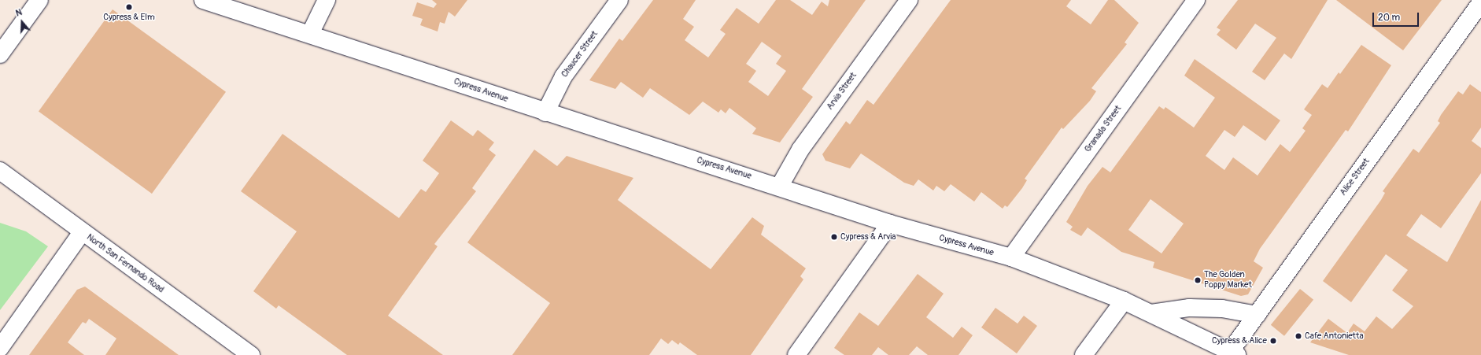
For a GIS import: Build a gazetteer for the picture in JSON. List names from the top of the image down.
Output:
{
  "streets": {
    "street": [
      "Chaucer Street",
      "Cypress Avenue",
      "Arvia Street",
      "Granada Street",
      "Alice Street",
      "North San Fernando Road"
    ]
  },
  "crossings": [
    ["Chaucer Street", "Cypress Avenue"],
    ["Cypress Avenue", "Arvia Street"],
    ["Cypress Avenue", "Granada Street"],
    ["Cypress Avenue", "Alice Street"]
  ],
  "places": [
    "Cypress & Elm",
    "Cypress & Arvia",
    "The Golden Poppy Market",
    "Cafe Antonietta",
    "Cypress & Alice"
  ],
  "scale_bar": "20 m",
  "north": "top"
}
